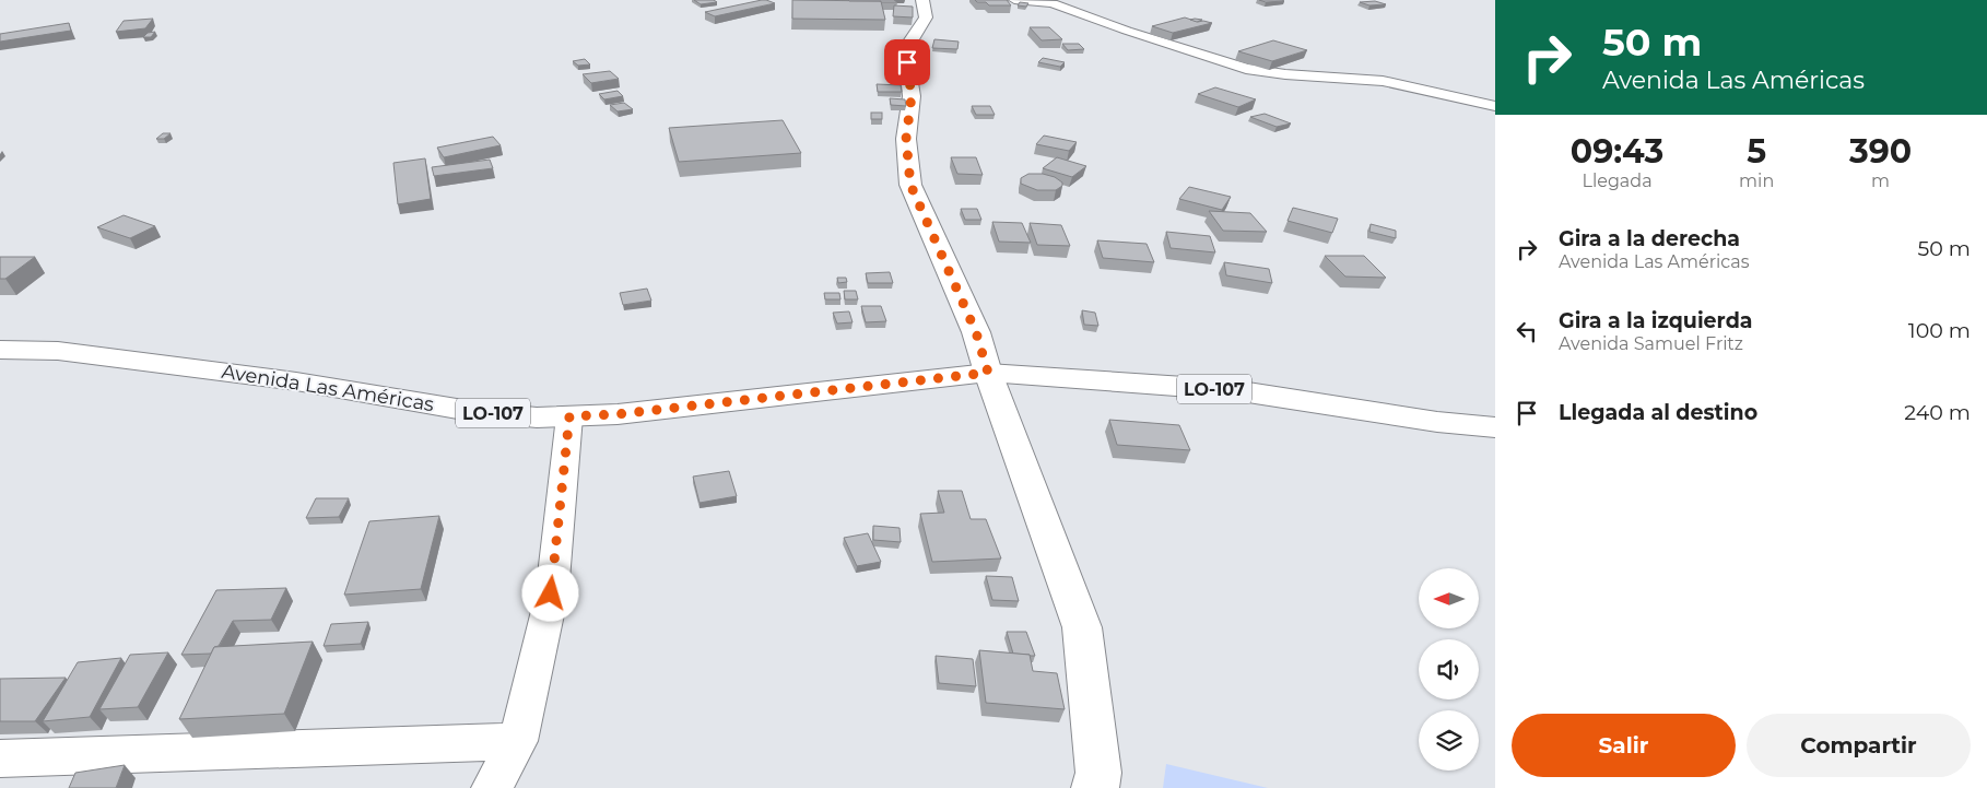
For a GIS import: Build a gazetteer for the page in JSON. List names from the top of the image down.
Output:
{
  "streets": {
    "main road": ["Avenida Las Américas", "LO-107"]
  },
  "north": "left",
  "page": {
    "turn": ["50 m", "Avenida Las Américas"],
    "eta": [
      "09:43",
      "Llegada",
      "5",
      "min",
      "390",
      "m"
    ],
    "list": [
      {
        "name": "Gira a la derecha",
        "note": "Avenida Las Américas",
        "value": "50 m"
      },
      {
        "name": "Gira a la izquierda",
        "note": "Avenida Samuel Fritz",
        "value": "100 m"
      },
      {
        "name": "Llegada al destino",
        "value": "240 m"
      }
    ],
    "buttons": ["Salir", "Compartir"]
  }
}
